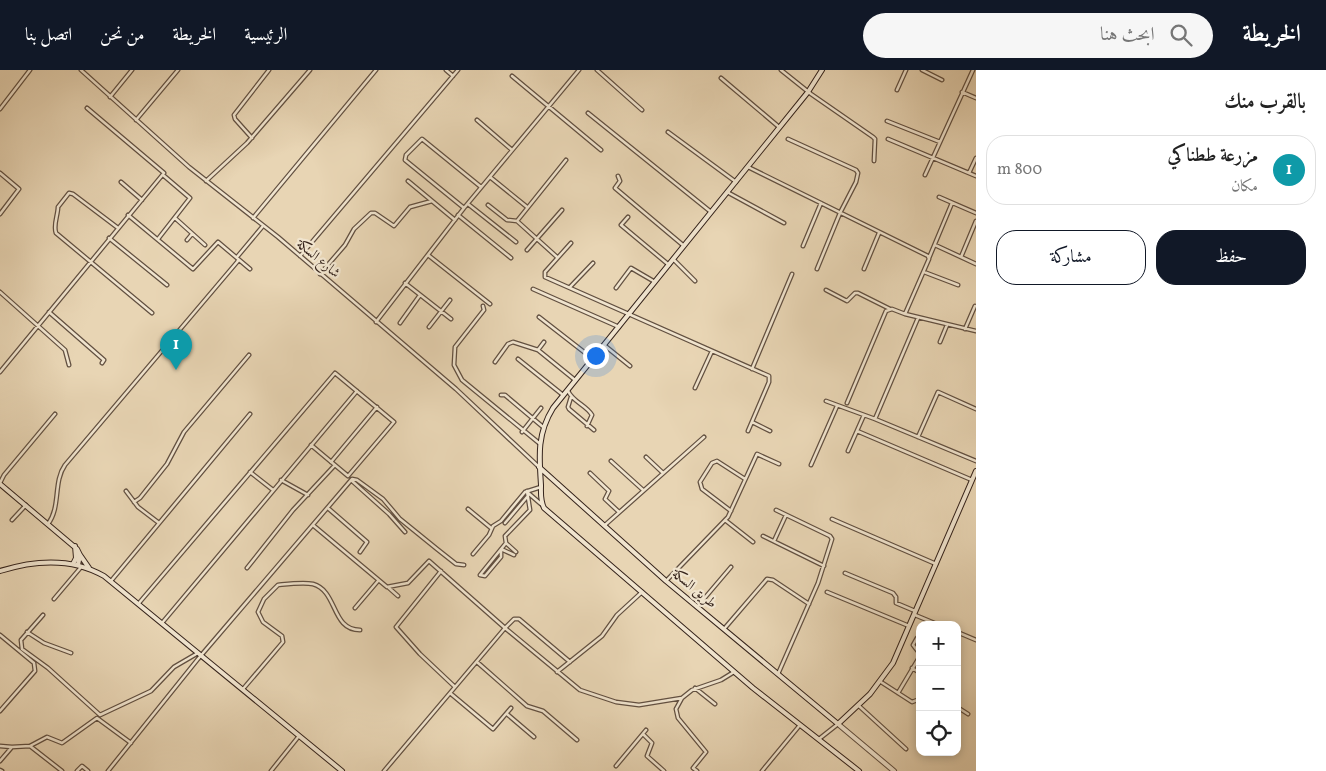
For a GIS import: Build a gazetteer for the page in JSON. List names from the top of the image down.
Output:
{
  "streets": {
    "main road": ["طريق السكة"],
    "street": ["شارع السكة"]
  },
  "crossings": [
    ["شارع السكة", "طريق السكة"]
  ],
  "page": {
    "header": "الخريطة",
    "search": "ابحث هنا",
    "nav": [
      "الرئيسية",
      "الخريطة",
      "من نحن",
      "اتصل بنا"
    ],
    "heading": "بالقرب منك",
    "list": [
      {
        "mark": "1",
        "name": "مزرعة ططناكي",
        "note": "مكان",
        "value": "800 m"
      }
    ],
    "buttons": ["حفظ", "مشاركة"],
    "pins": "1",
    "map_buttons": ["+", "−"]
  }
}
